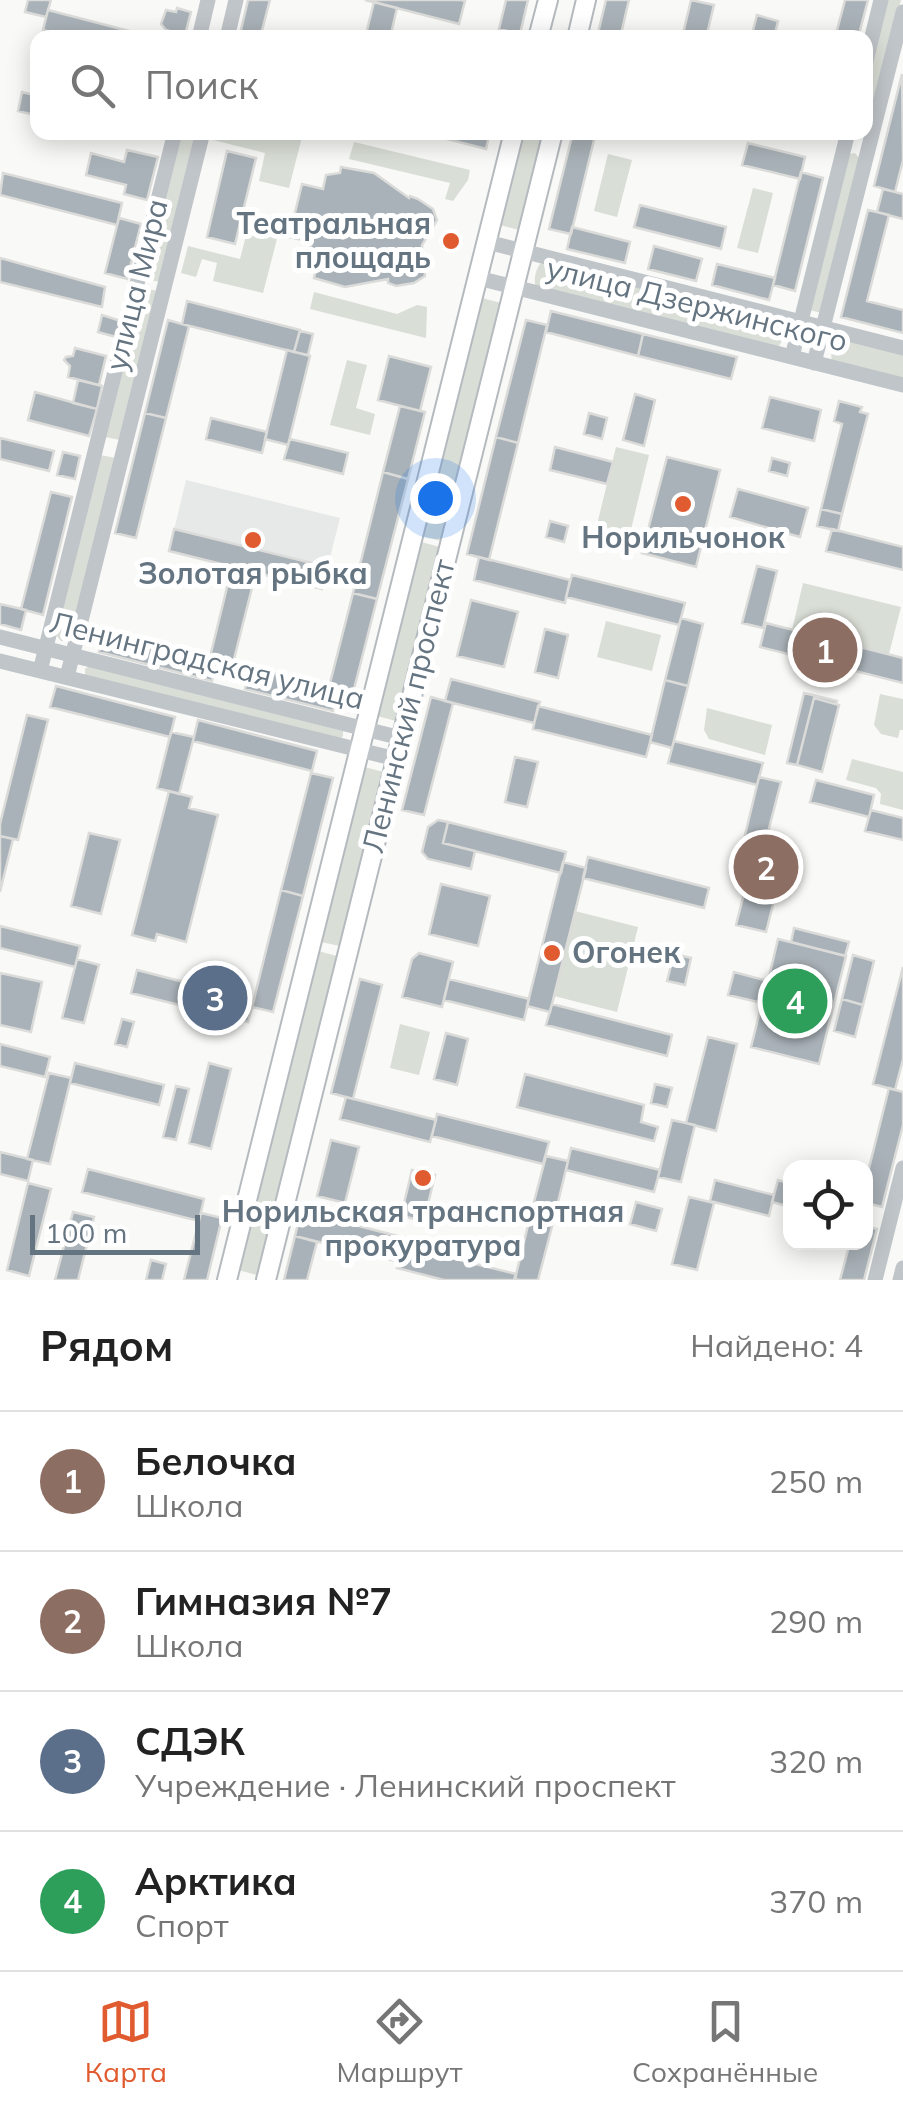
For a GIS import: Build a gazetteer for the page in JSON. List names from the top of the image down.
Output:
{
  "streets": {
    "main road": ["Ленинский проспект"],
    "street": ["улица Мира", "улица Дзержинского", "Ленинградская улица"]
  },
  "crossings": [
    ["улица Мира", "Ленинградская улица"],
    ["улица Дзержинского", "Ленинский проспект"],
    ["Ленинградская улица", "Ленинский проспект"]
  ],
  "places": [
    "Театральная площадь",
    "Норильчонок",
    "Золотая рыбка",
    "Огонек",
    "Норильская транспортная прокуратура"
  ],
  "scale_bar": "100 m",
  "page": {
    "search": "Поиск",
    "pins": [
      "1",
      "2",
      "3",
      "4"
    ],
    "scale": "100 m",
    "heading": ["Рядом", "Найдено: 4"],
    "list": [
      {
        "mark": "1",
        "name": "Белочка",
        "note": "Школа",
        "value": "250 m"
      },
      {
        "mark": "2",
        "name": "Гимназия №7",
        "note": "Школа",
        "value": "290 m"
      },
      {
        "mark": "3",
        "name": "СДЭК",
        "note": "Учреждение · Ленинский проспект",
        "value": "320 m"
      },
      {
        "mark": "4",
        "name": "Арктика",
        "note": "Спорт",
        "value": "370 m"
      }
    ],
    "nav": ["Карта", "Маршрут", "Сохранённые"]
  }
}
